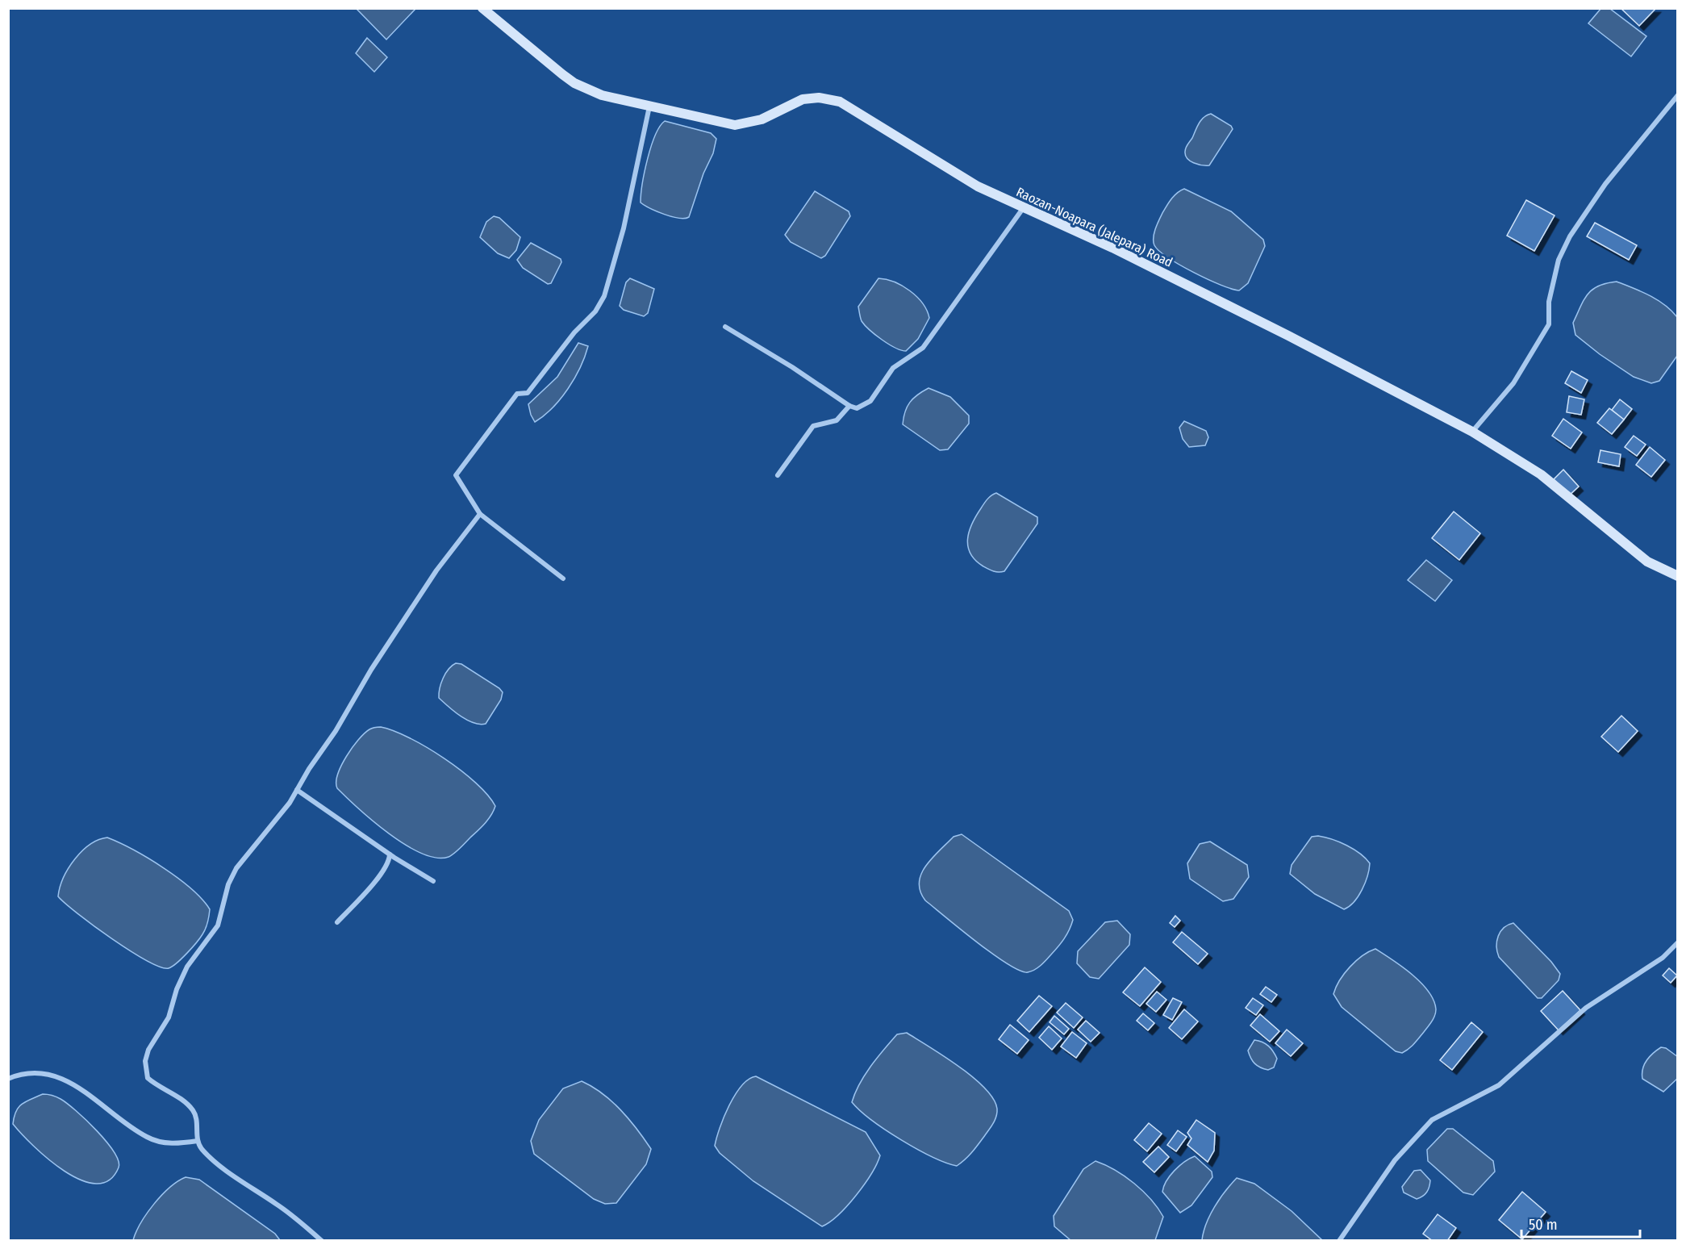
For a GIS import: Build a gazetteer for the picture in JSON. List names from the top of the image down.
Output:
{
  "streets": {
    "main road": ["Raozan-Noapara (Jalepara) Road"]
  },
  "scale_bar": "50 m"
}
